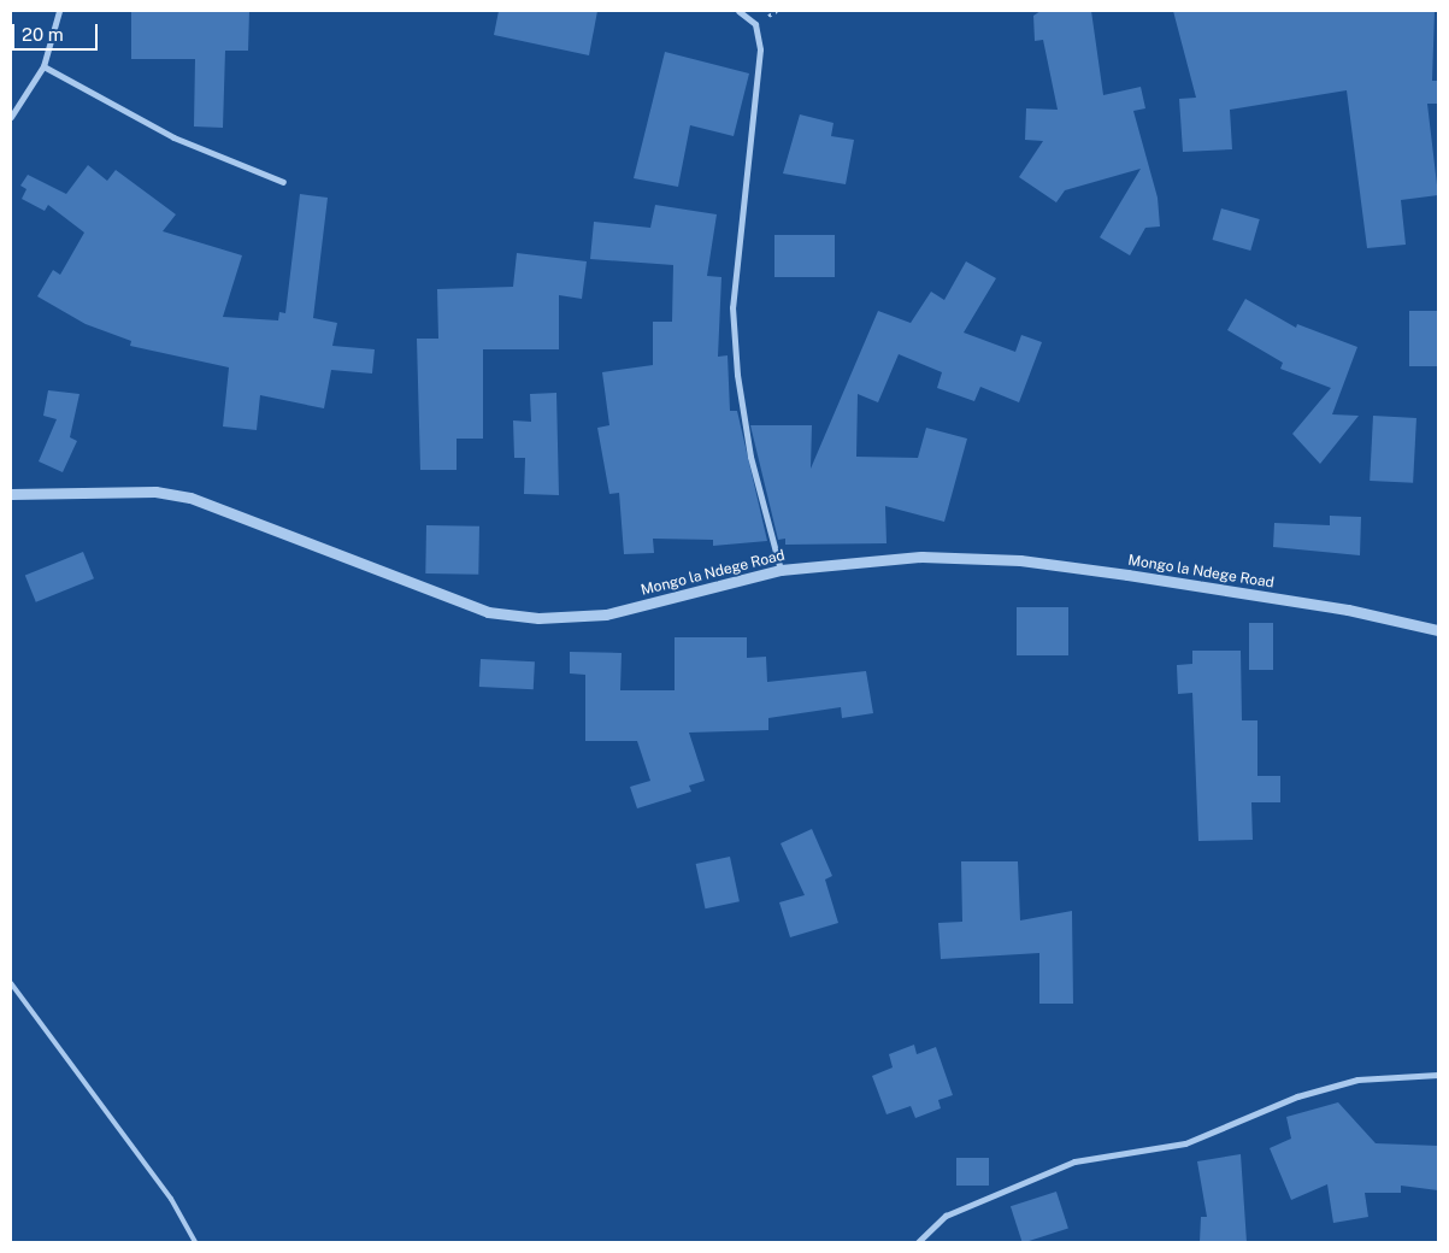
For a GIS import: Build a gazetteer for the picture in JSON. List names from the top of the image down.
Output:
{
  "streets": {
    "street": ["Mongo la Ndege Road"]
  },
  "scale_bar": "20 m"
}
